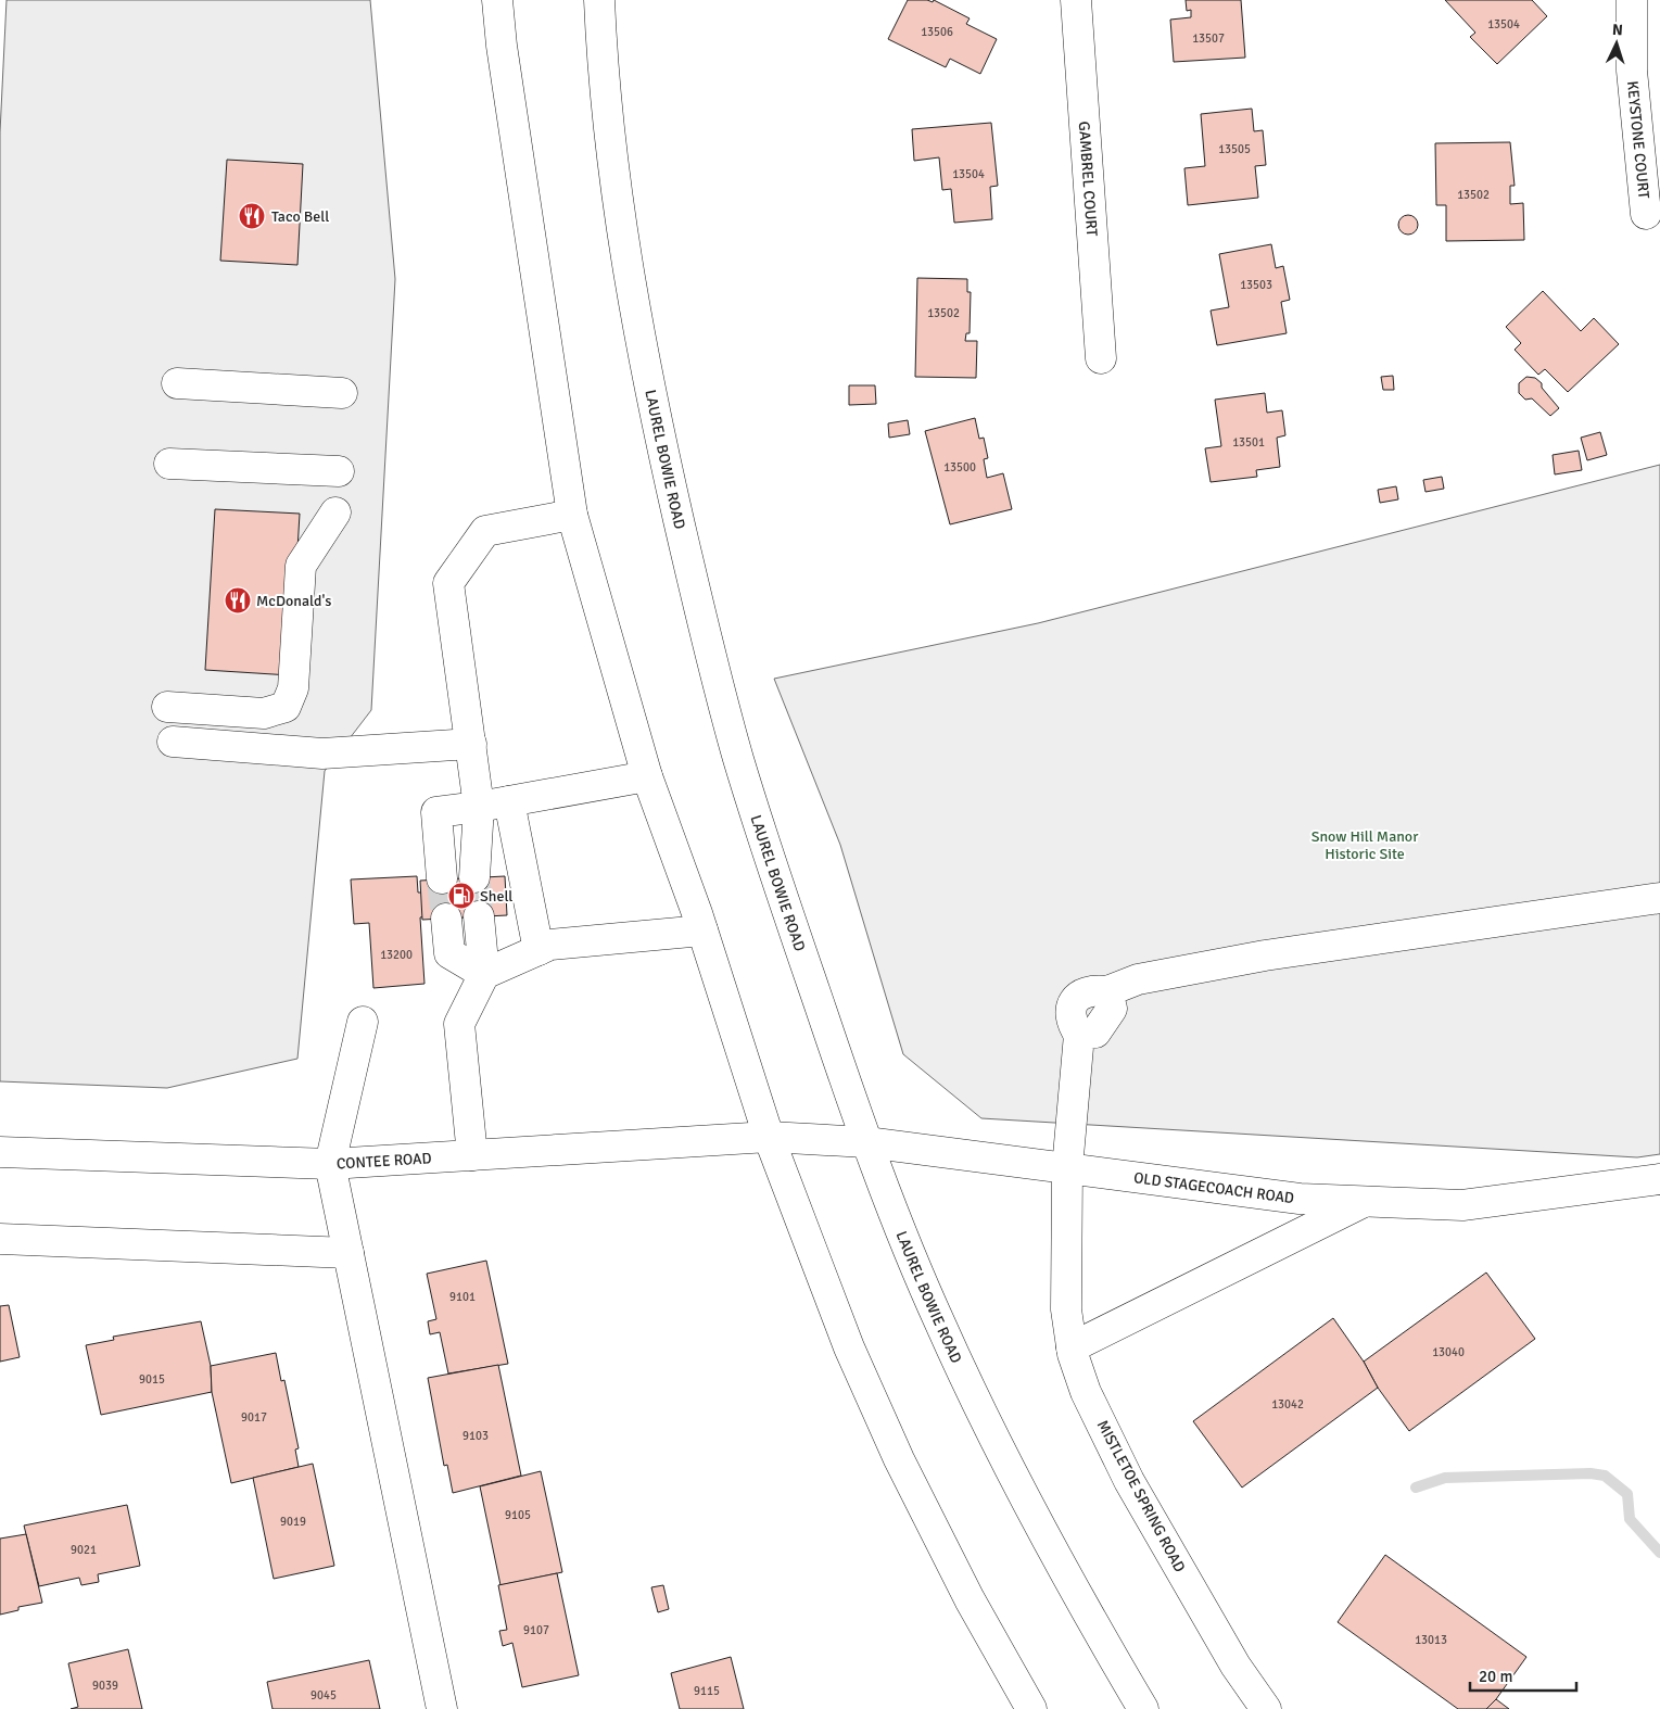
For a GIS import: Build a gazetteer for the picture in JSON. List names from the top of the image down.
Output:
{
  "streets": {
    "street": [
      "KEYSTONE COURT",
      "GAMBREL COURT",
      "LAUREL BOWIE ROAD",
      "CONTEE ROAD",
      "OLD STAGECOACH ROAD",
      "MISTLETOE SPRING ROAD"
    ]
  },
  "crossings": [
    ["LAUREL BOWIE ROAD", "OLD STAGECOACH ROAD"],
    ["CONTEE ROAD", "OLD STAGECOACH ROAD"],
    ["OLD STAGECOACH ROAD", "MISTLETOE SPRING ROAD"]
  ],
  "parks": ["Snow Hill Manor Historic Site"],
  "places": {
    "restaurant": ["Taco Bell", "McDonald's"],
    "fuel station": ["Shell"]
  },
  "house_numbers": [
    "13504",
    "13506",
    "13507",
    "13505",
    "13504",
    "13502",
    "13503",
    "13502",
    "13501",
    "13500",
    "13200",
    "9101",
    "13040",
    "9015",
    "13042",
    "9017",
    "9103",
    "9105",
    "9019",
    "9021",
    "9107",
    "13013",
    "9039",
    "9115",
    "9045"
  ],
  "scale_bar": "20 m",
  "north": "top"
}
